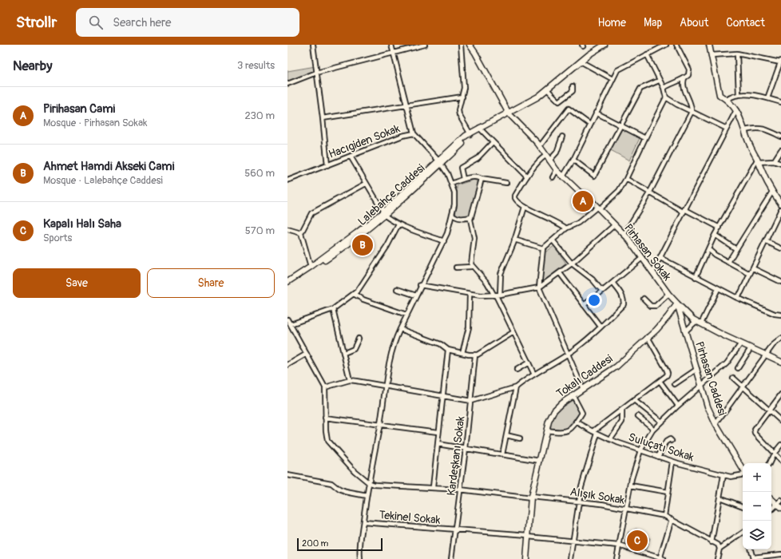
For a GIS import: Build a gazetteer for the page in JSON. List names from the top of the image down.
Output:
{
  "streets": {
    "street": [
      "Hacıgiden Sokak",
      "Lalebahçe Caddesi",
      "Pirhasan Sokak",
      "Tokalı Caddesi",
      "Pirhasan Caddesi",
      "Suluçatı Sokak",
      "Kardeşkanı Sokak",
      "Alışık Sokak",
      "Tekinel Sokak"
    ]
  },
  "crossings": [
    ["Hacıgiden Sokak", "Lalebahçe Caddesi"],
    ["Hacıgiden Sokak", "Alışık Sokak"],
    ["Hacıgiden Sokak", "Tekinel Sokak"],
    ["Lalebahçe Caddesi", "Pirhasan Sokak"],
    ["Pirhasan Sokak", "Tokalı Caddesi"],
    ["Pirhasan Sokak", "Pirhasan Caddesi"],
    ["Tokalı Caddesi", "Pirhasan Caddesi"],
    ["Tokalı Caddesi", "Alışık Sokak"],
    ["Tokalı Caddesi", "Tekinel Sokak"],
    ["Kardeşkanı Sokak", "Alışık Sokak"],
    ["Kardeşkanı Sokak", "Tekinel Sokak"]
  ],
  "scale_bar": "200 m",
  "page": {
    "header": "Strollr",
    "search": "Search here",
    "nav": [
      "Home",
      "Map",
      "About",
      "Contact"
    ],
    "heading": ["Nearby", "3 results"],
    "list": [
      {
        "mark": "A",
        "name": "Pirihasan Cami",
        "note": "Mosque · Pirhasan Sokak",
        "value": "230 m"
      },
      {
        "mark": "B",
        "name": "Ahmet Hamdi Akseki Cami",
        "note": "Mosque · Lalebahçe Caddesi",
        "value": "560 m"
      },
      {
        "mark": "C",
        "name": "Kapalı Halı Saha",
        "note": "Sports",
        "value": "570 m"
      }
    ],
    "pins": ["A", "B", "C"],
    "buttons": ["Save", "Share"],
    "map_buttons": ["+", "−"],
    "scale": "200 m"
  }
}
